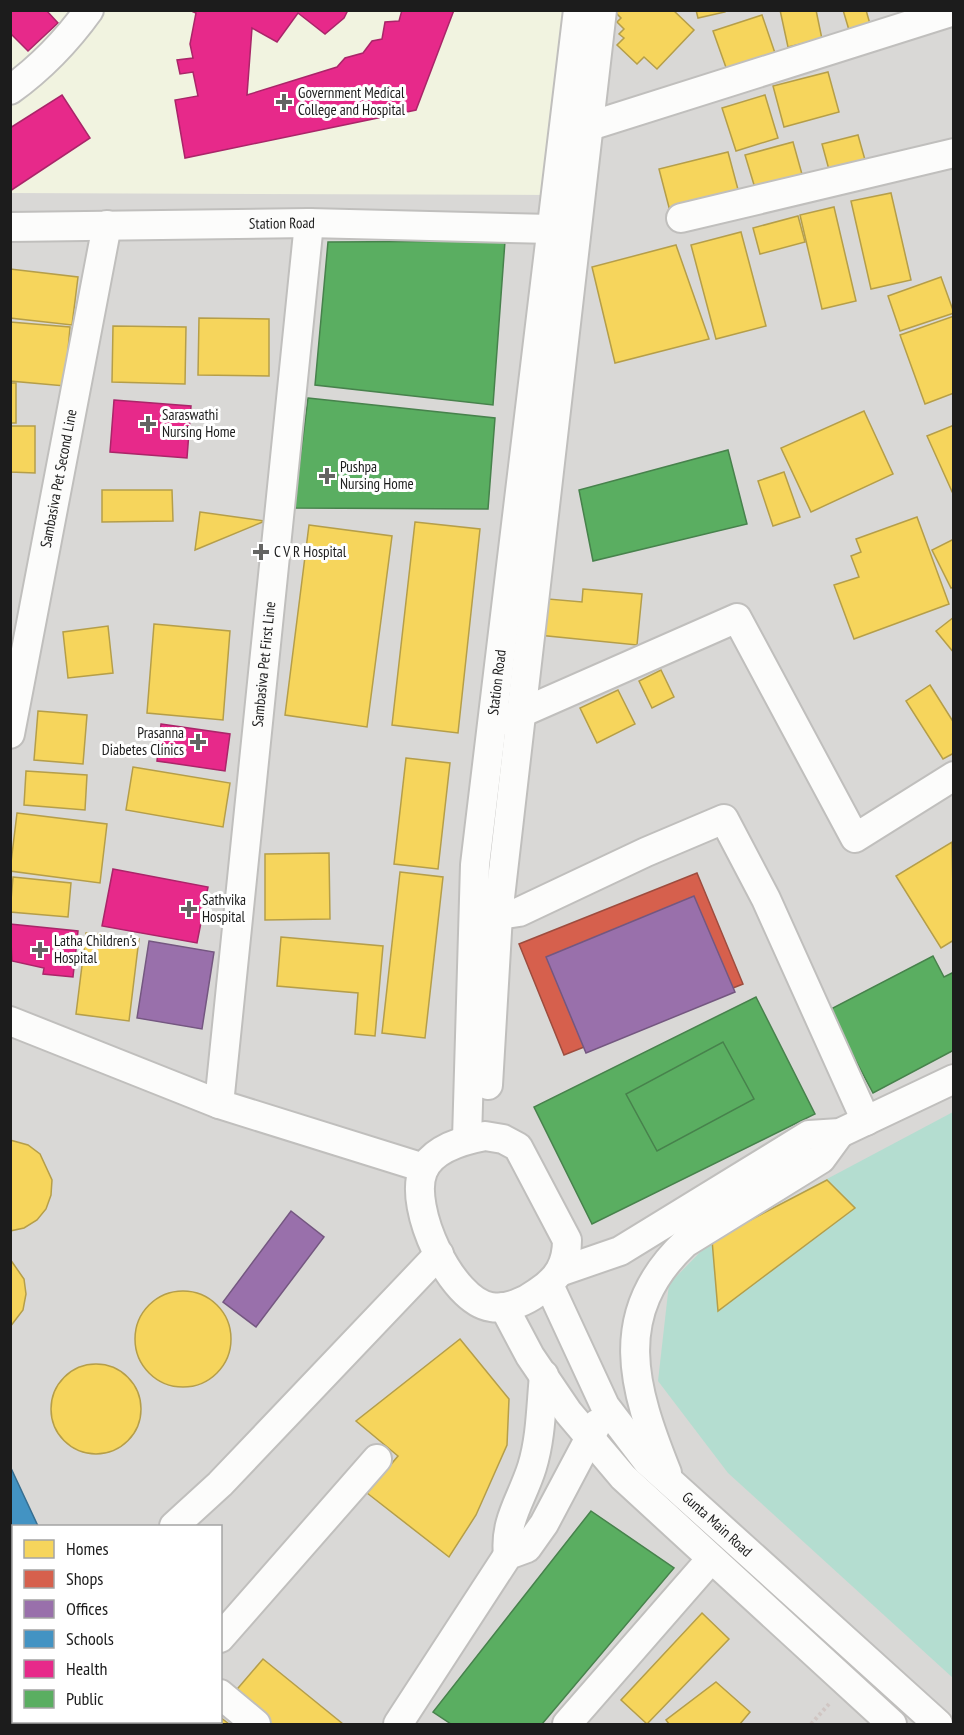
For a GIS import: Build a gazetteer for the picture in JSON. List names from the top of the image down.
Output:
{
  "streets": {
    "street": [
      "Station Road",
      "Sambasiva Pet Second Line",
      "Sambasiva Pet First Line",
      "Gunta Main Road"
    ]
  },
  "crossings": [
    ["Station Road", "Sambasiva Pet Second Line"],
    ["Station Road", "Sambasiva Pet First Line"],
    ["Station Road", "Gunta Main Road"]
  ],
  "places": {
    "health": [
      "Government Medical College and Hospital",
      "Saraswathi Nursing Home",
      "Pushpa Nursing Home",
      "C V R Hospital",
      "Prasanna Diabetes Clinics",
      "Sathvika Hospital",
      "Latha Children's Hospital"
    ]
  },
  "legend": [
    "Homes",
    "Shops",
    "Offices",
    "Schools",
    "Health",
    "Public"
  ]
}
